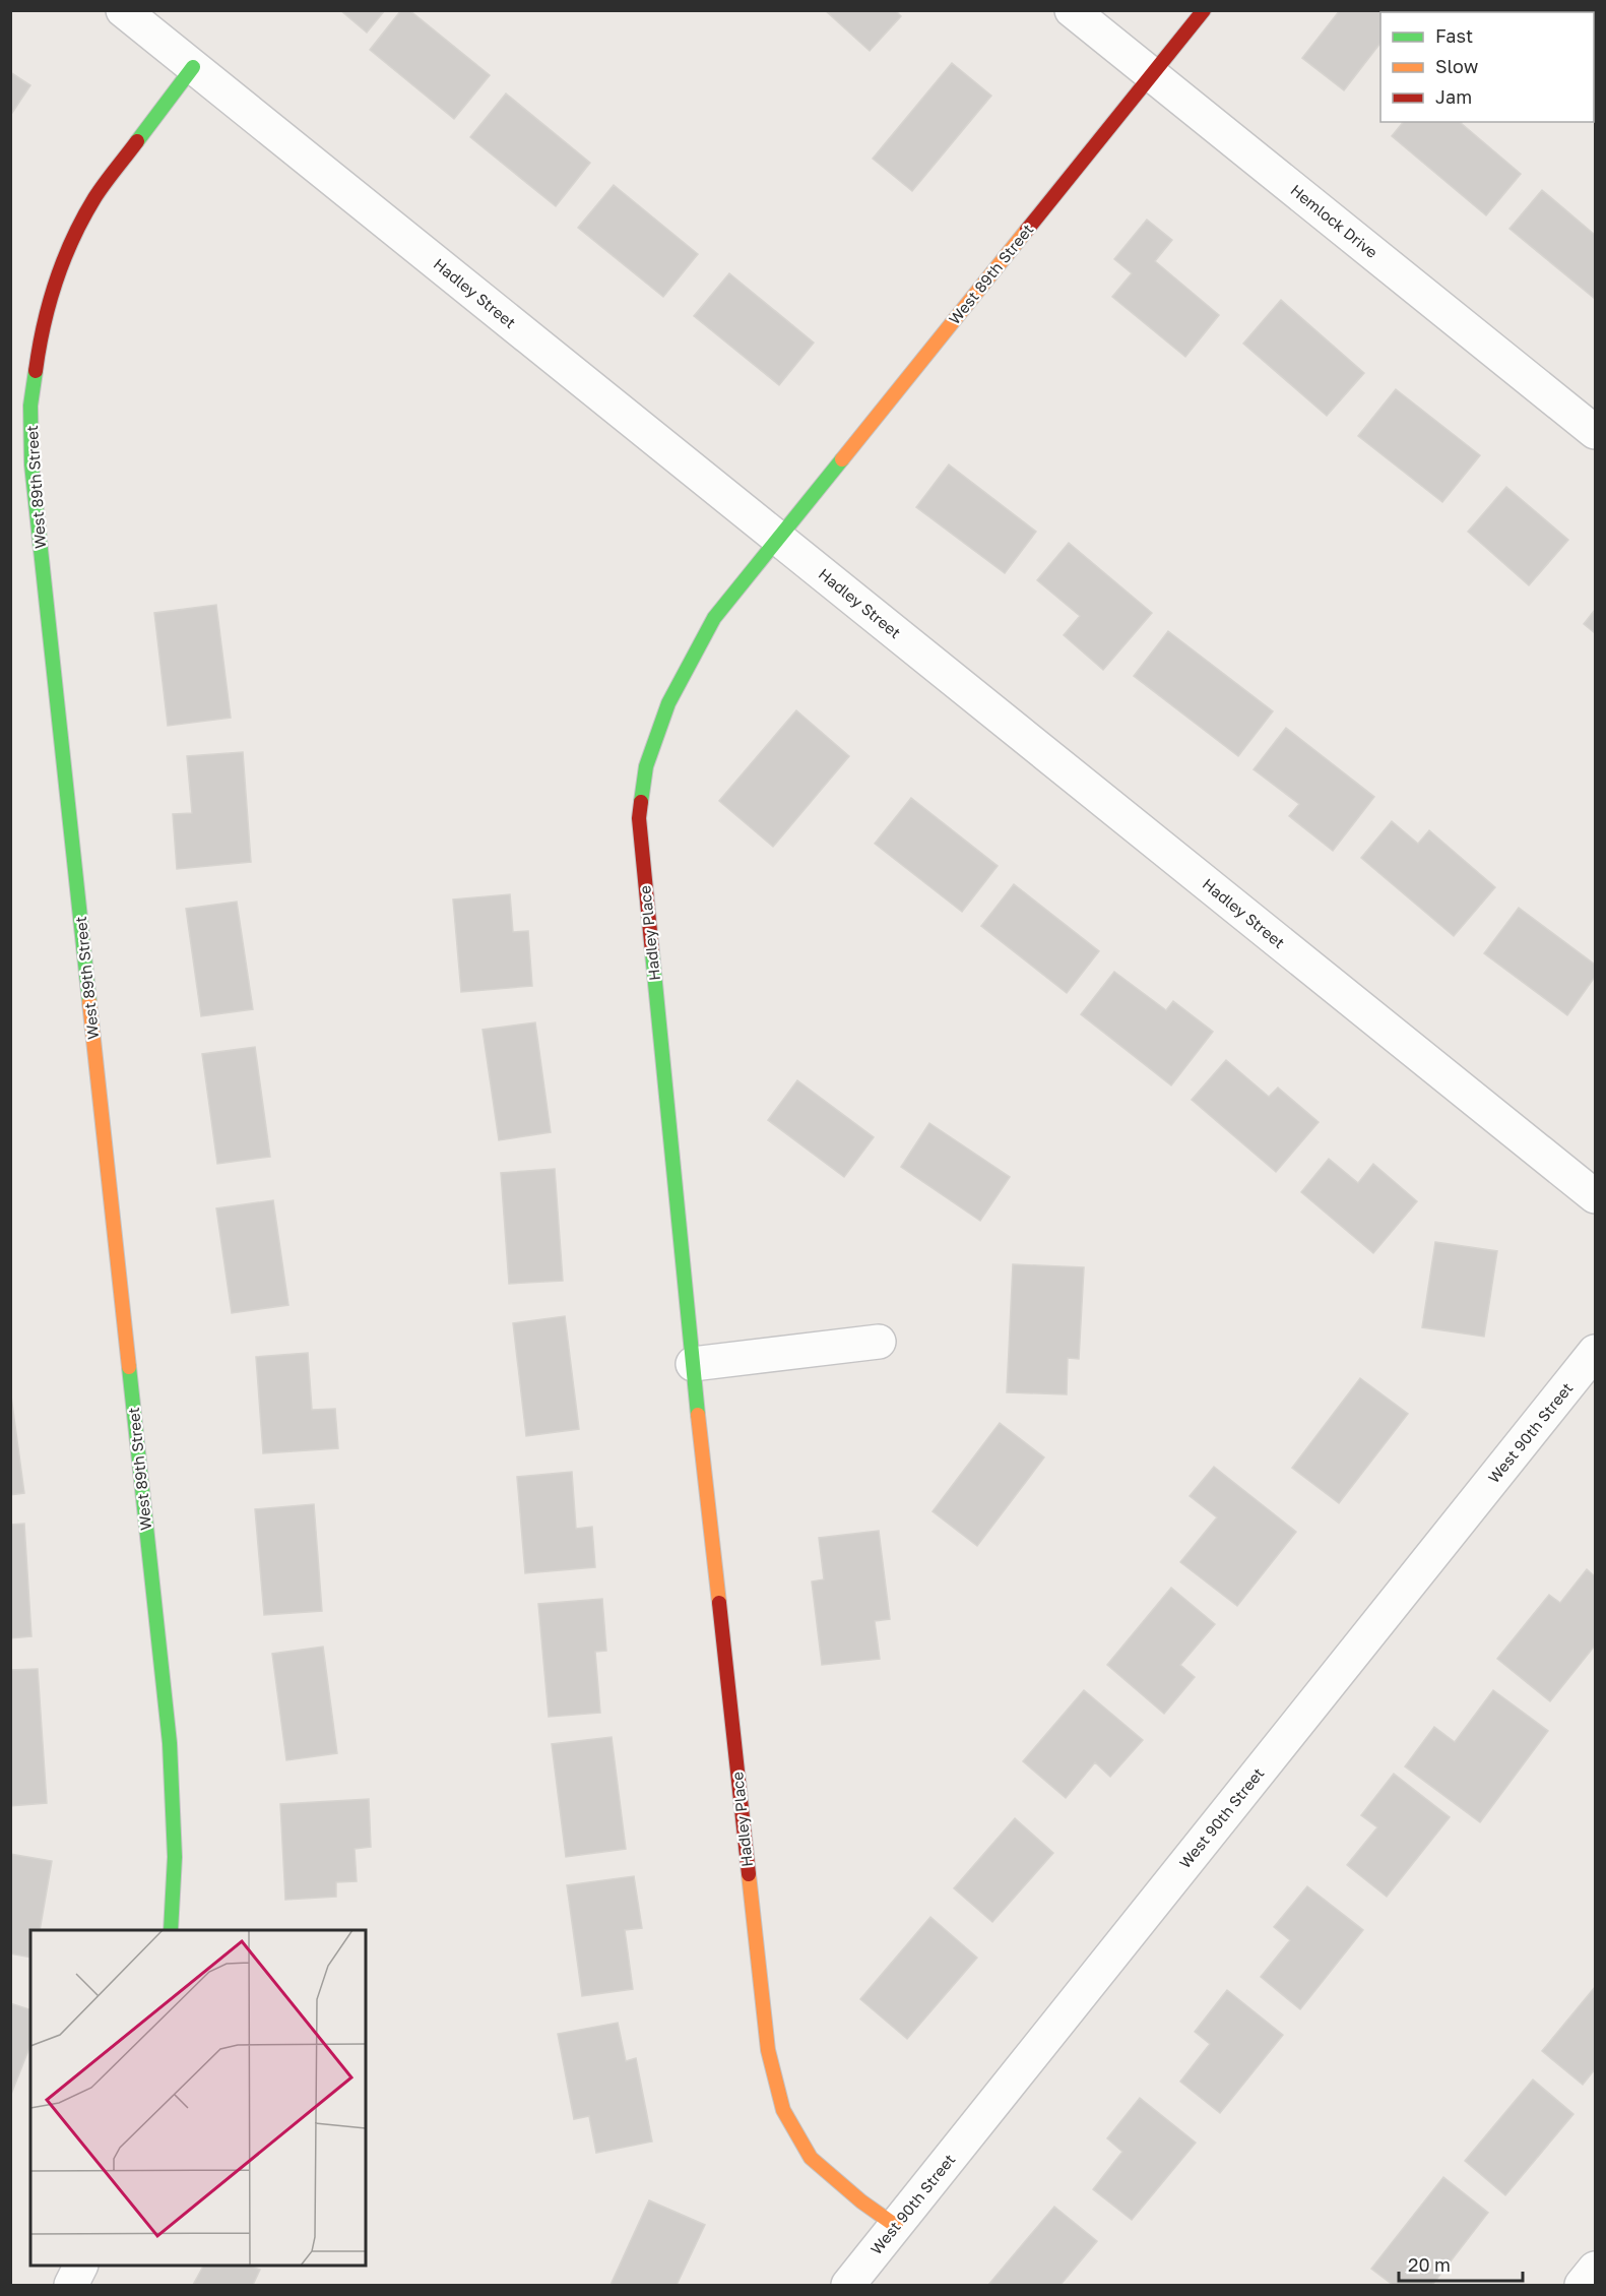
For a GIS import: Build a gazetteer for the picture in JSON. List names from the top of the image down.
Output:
{
  "streets": {
    "street": [
      "Hemlock Drive",
      "West 89th Street",
      "Hadley Street",
      "Hadley Place",
      "West 90th Street"
    ]
  },
  "crossings": [
    ["Hemlock Drive", "West 89th Street"],
    ["West 89th Street", "Hadley Street"],
    ["West 89th Street", "Hadley Place"],
    ["Hadley Street", "Hadley Place"],
    ["Hadley Place", "West 90th Street"]
  ],
  "legend": ["Fast", "Slow", "Jam"],
  "scale_bar": "20 m"
}
